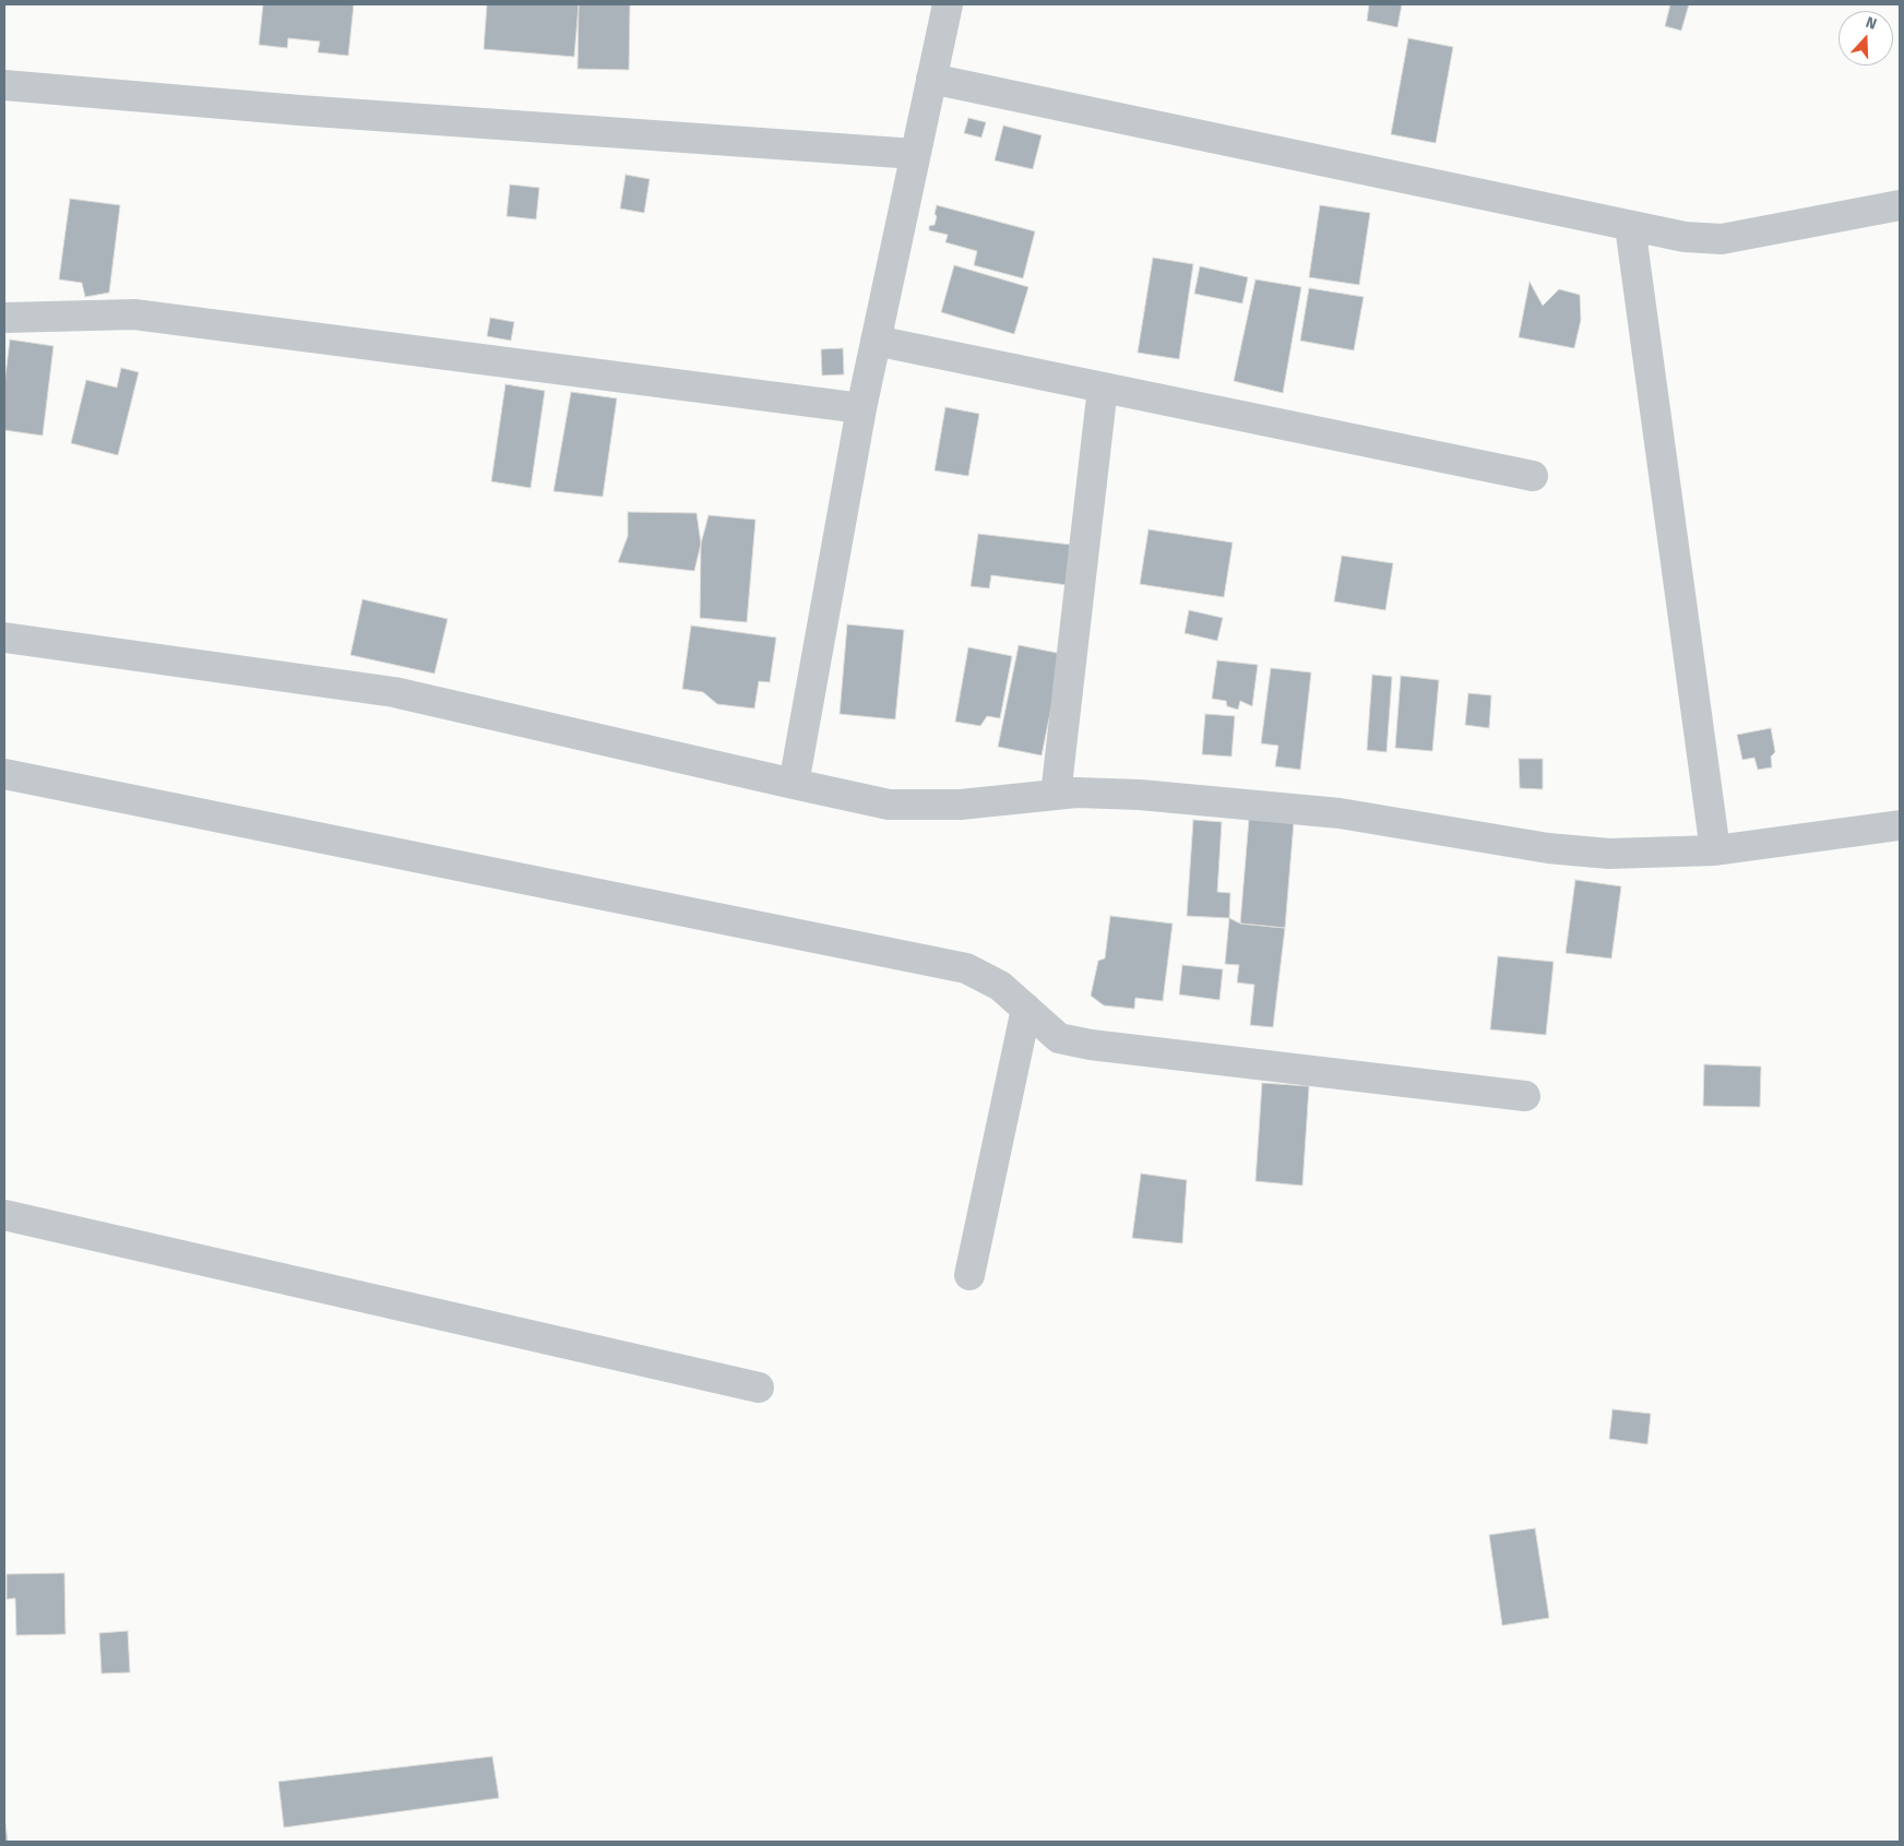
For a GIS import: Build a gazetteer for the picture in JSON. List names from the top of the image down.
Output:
{
  "north": "top"
}
